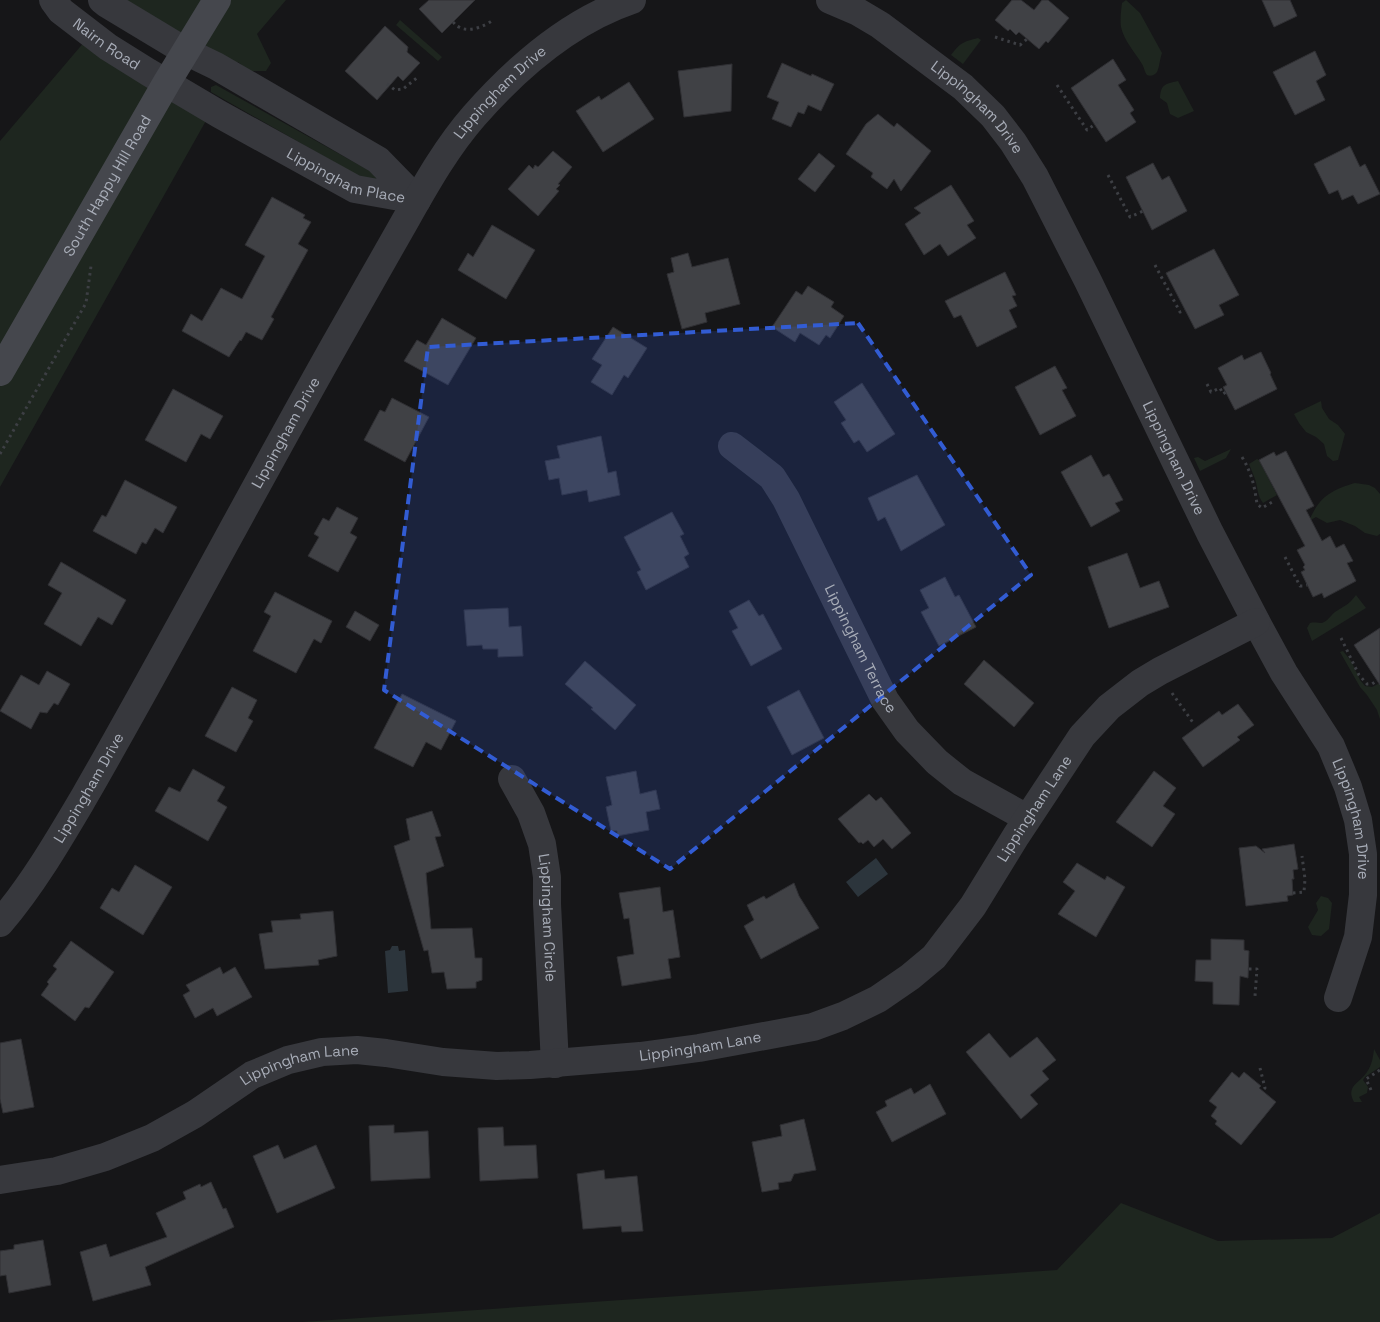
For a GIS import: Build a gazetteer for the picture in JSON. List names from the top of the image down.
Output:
{
  "streets": {
    "street": [
      "Nairn Road",
      "Lippingham Drive",
      "Lippingham Place",
      "South Happy Hill Road",
      "Lippingham Terrace",
      "Lippingham Lane",
      "Lippingham Circle"
    ]
  },
  "crossings": [
    ["Nairn Road", "Lippingham Place"],
    ["Nairn Road", "South Happy Hill Road"],
    ["Lippingham Drive", "Lippingham Place"],
    ["Lippingham Drive", "Lippingham Lane"],
    ["Lippingham Place", "South Happy Hill Road"],
    ["Lippingham Terrace", "Lippingham Lane"],
    ["Lippingham Lane", "Lippingham Circle"]
  ]
}
